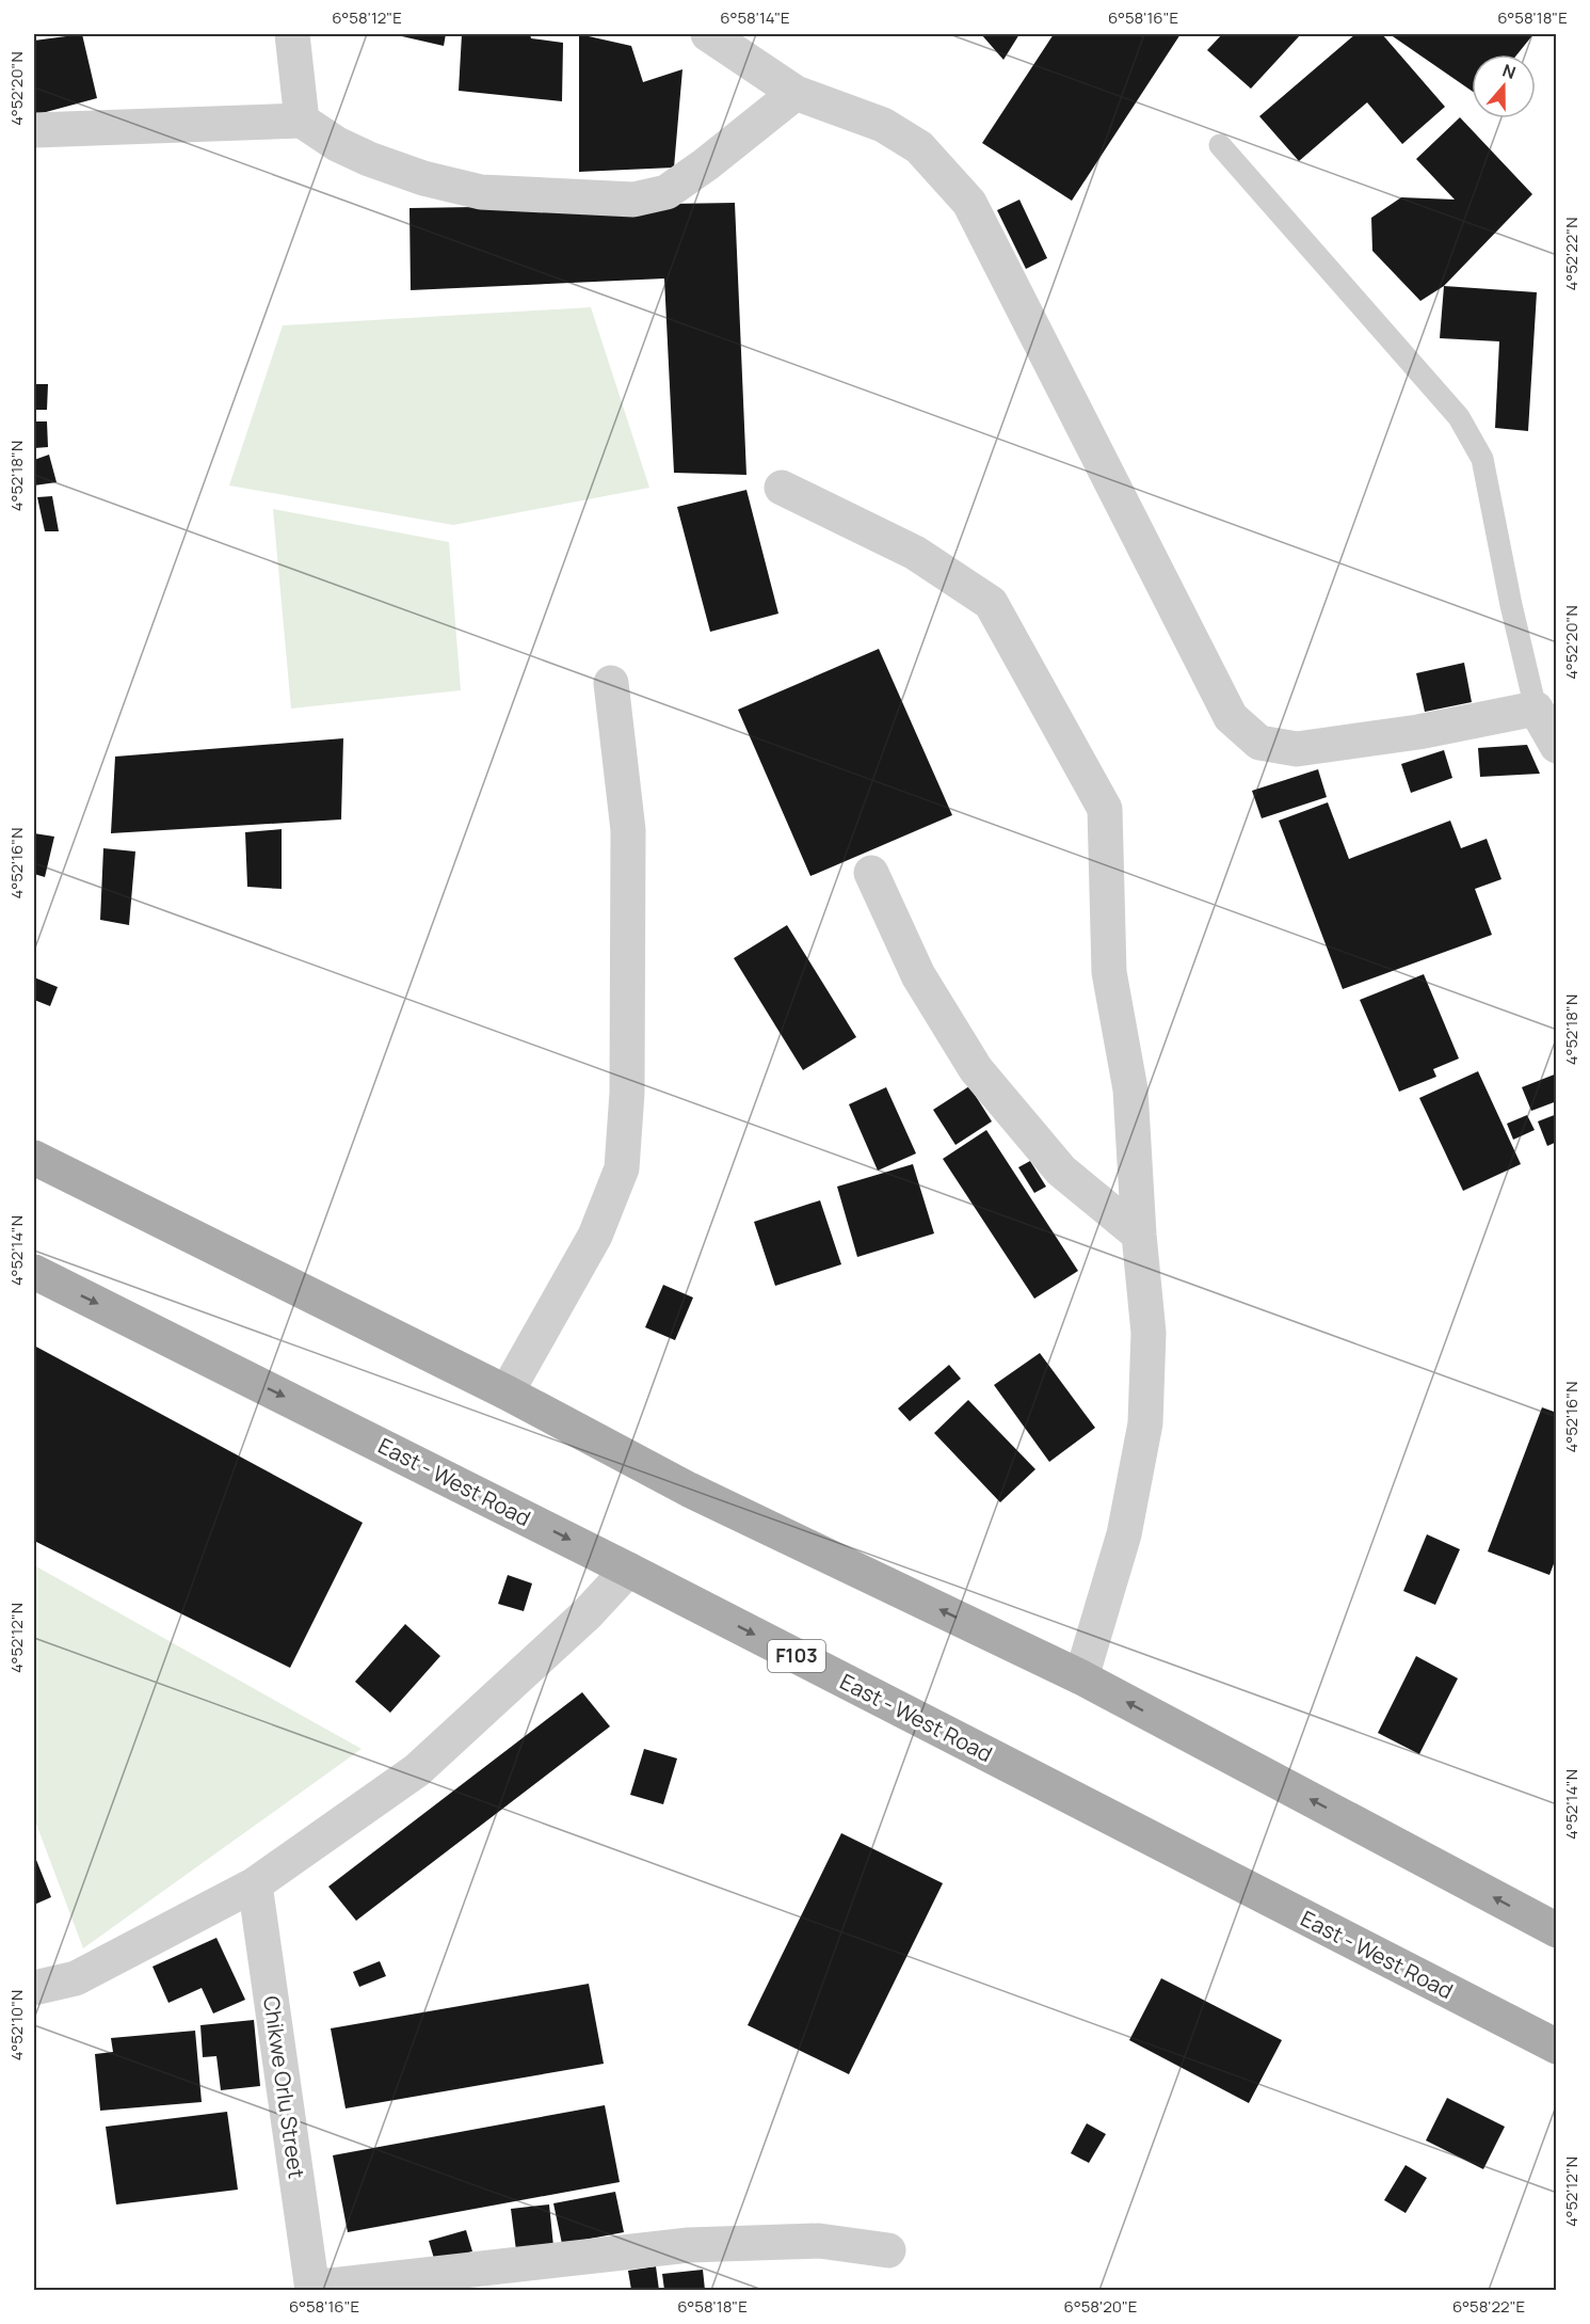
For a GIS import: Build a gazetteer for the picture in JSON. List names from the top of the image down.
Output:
{
  "streets": {
    "main road": ["East - West Road", "F103"],
    "street": ["Chikwe Orlu Street"]
  },
  "north": "top",
  "coordinates": [
    "6°58'12\"E",
    "6°58'14\"E",
    "6°58'16\"E",
    "6°58'18\"E",
    "4°52'20\"N",
    "4°52'22\"N",
    "4°52'18\"N",
    "4°52'16\"N",
    "4°52'14\"N",
    "4°52'12\"N",
    "4°52'10\"N",
    "6°58'20\"E",
    "6°58'22\"E"
  ]
}
